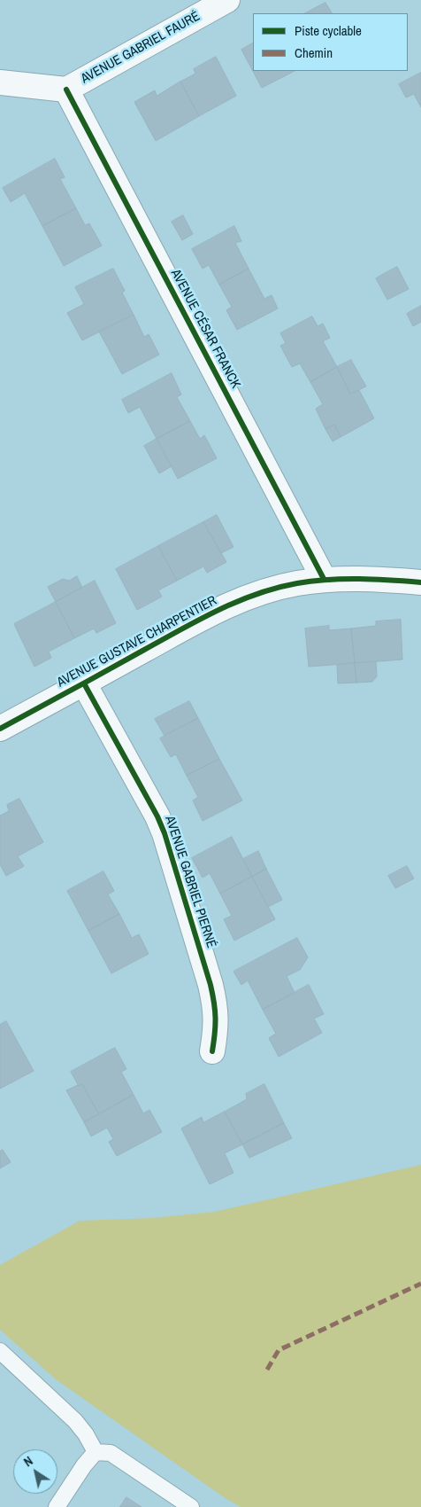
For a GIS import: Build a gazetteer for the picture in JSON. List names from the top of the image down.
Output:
{
  "streets": {
    "street": [
      "AVENUE GABRIEL FAURÉ",
      "AVENUE CÉSAR FRANCK",
      "AVENUE GUSTAVE CHARPENTIER",
      "AVENUE GABRIEL PIERNÉ"
    ]
  },
  "crossings": [
    ["AVENUE GABRIEL FAURÉ", "AVENUE CÉSAR FRANCK"],
    ["AVENUE CÉSAR FRANCK", "AVENUE GUSTAVE CHARPENTIER"],
    ["AVENUE GUSTAVE CHARPENTIER", "AVENUE GABRIEL PIERNÉ"]
  ],
  "legend": ["Piste cyclable", "Chemin"],
  "north": "top left"
}
